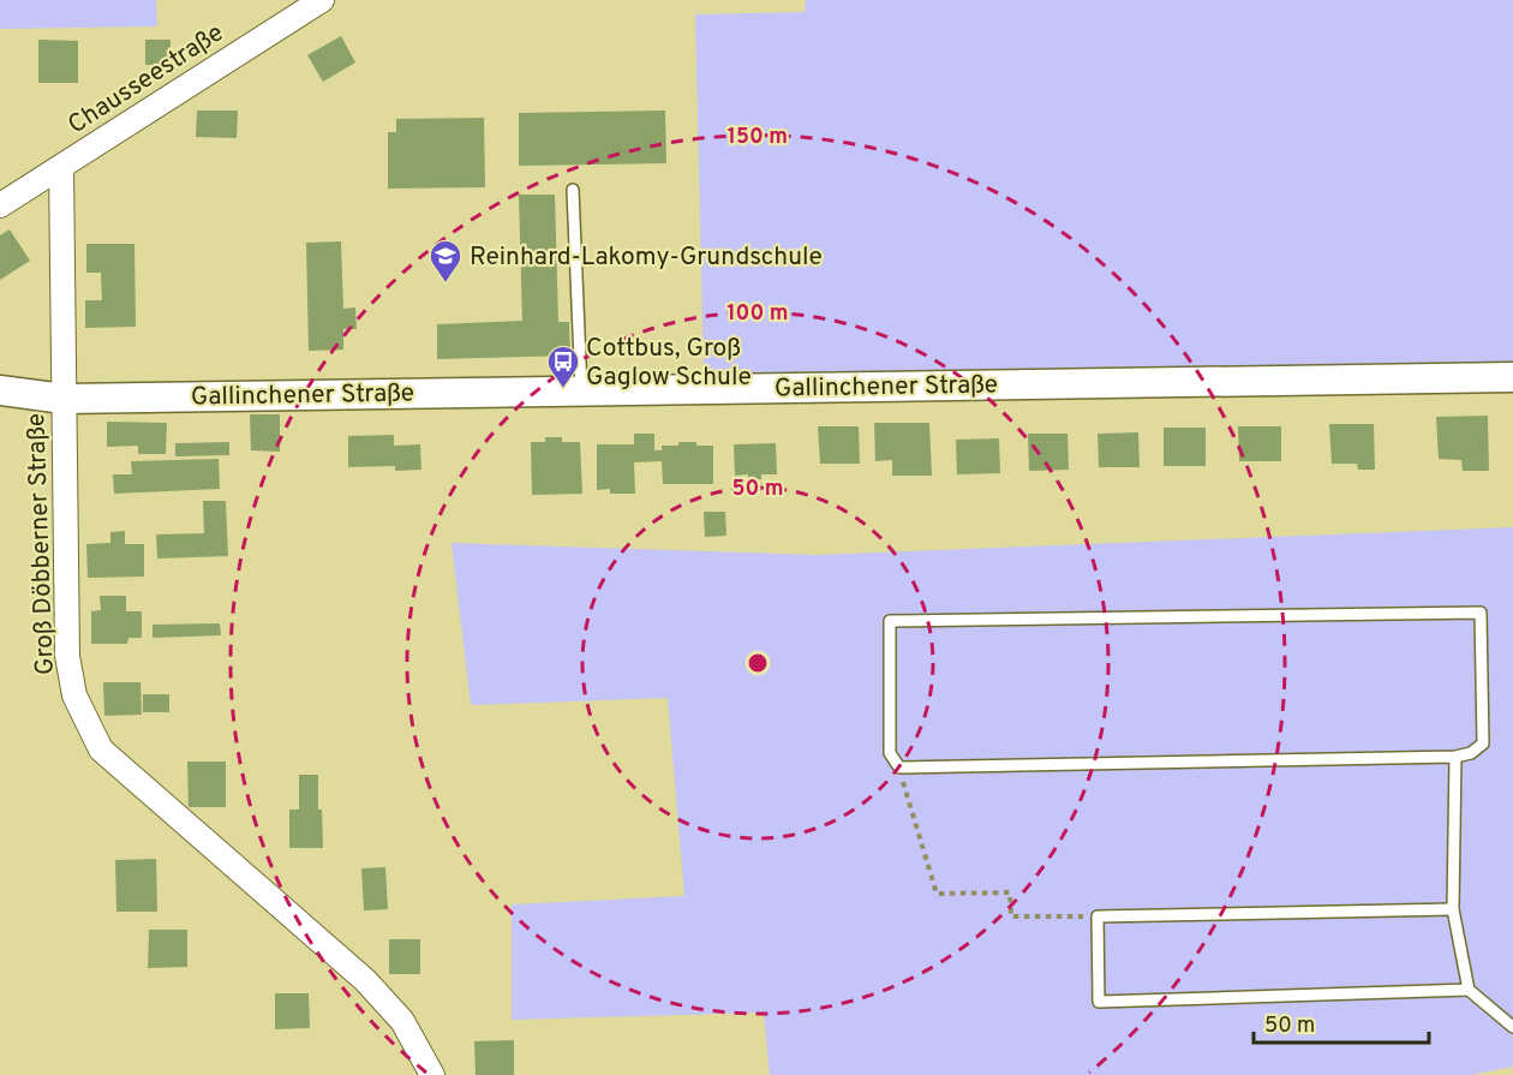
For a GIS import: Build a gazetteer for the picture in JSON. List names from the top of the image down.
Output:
{
  "streets": {
    "street": ["Chausseestraße", "Gallinchener Straße", "Groß Döbberner Straße"]
  },
  "crossings": [
    ["Chausseestraße", "Groß Döbberner Straße"],
    ["Gallinchener Straße", "Groß Döbberner Straße"]
  ],
  "places": {
    "school or university": ["Reinhard-Lakomy-Grundschule"],
    "bus stop": ["Cottbus, Groß Gaglow Schule"]
  },
  "scale_bar": "50 m",
  "rings": ["150 m", "100 m", "50 m"]
}
